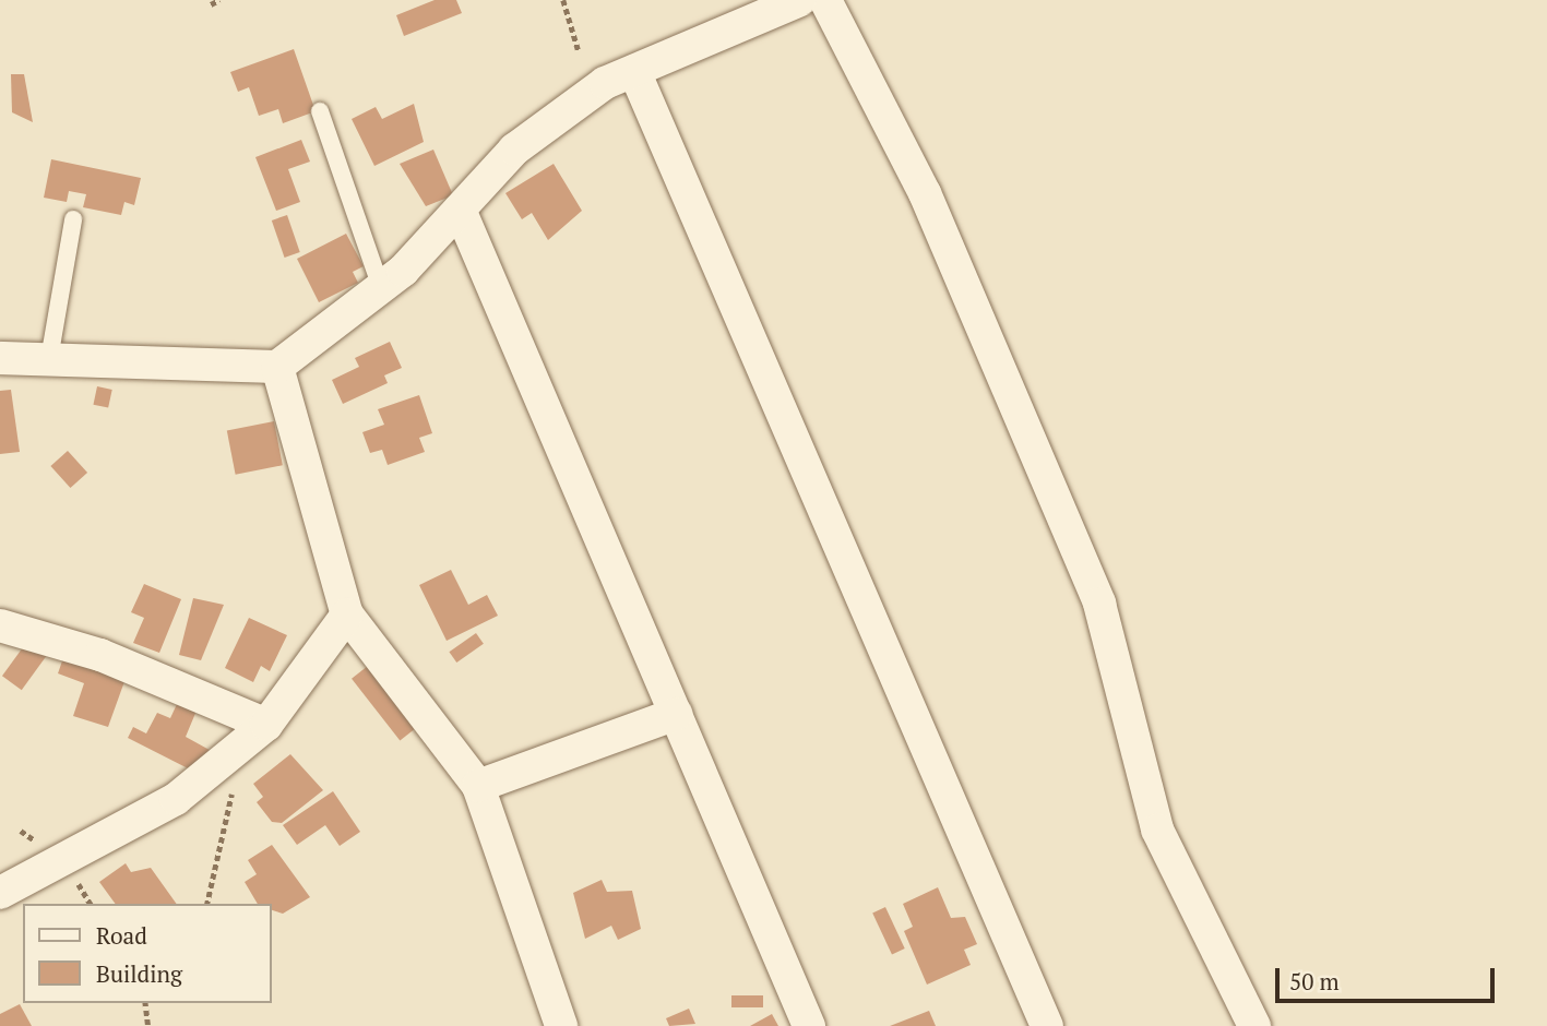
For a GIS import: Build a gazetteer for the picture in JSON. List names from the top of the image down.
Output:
{
  "legend": ["Road", "Building"],
  "scale_bar": "50 m"
}
